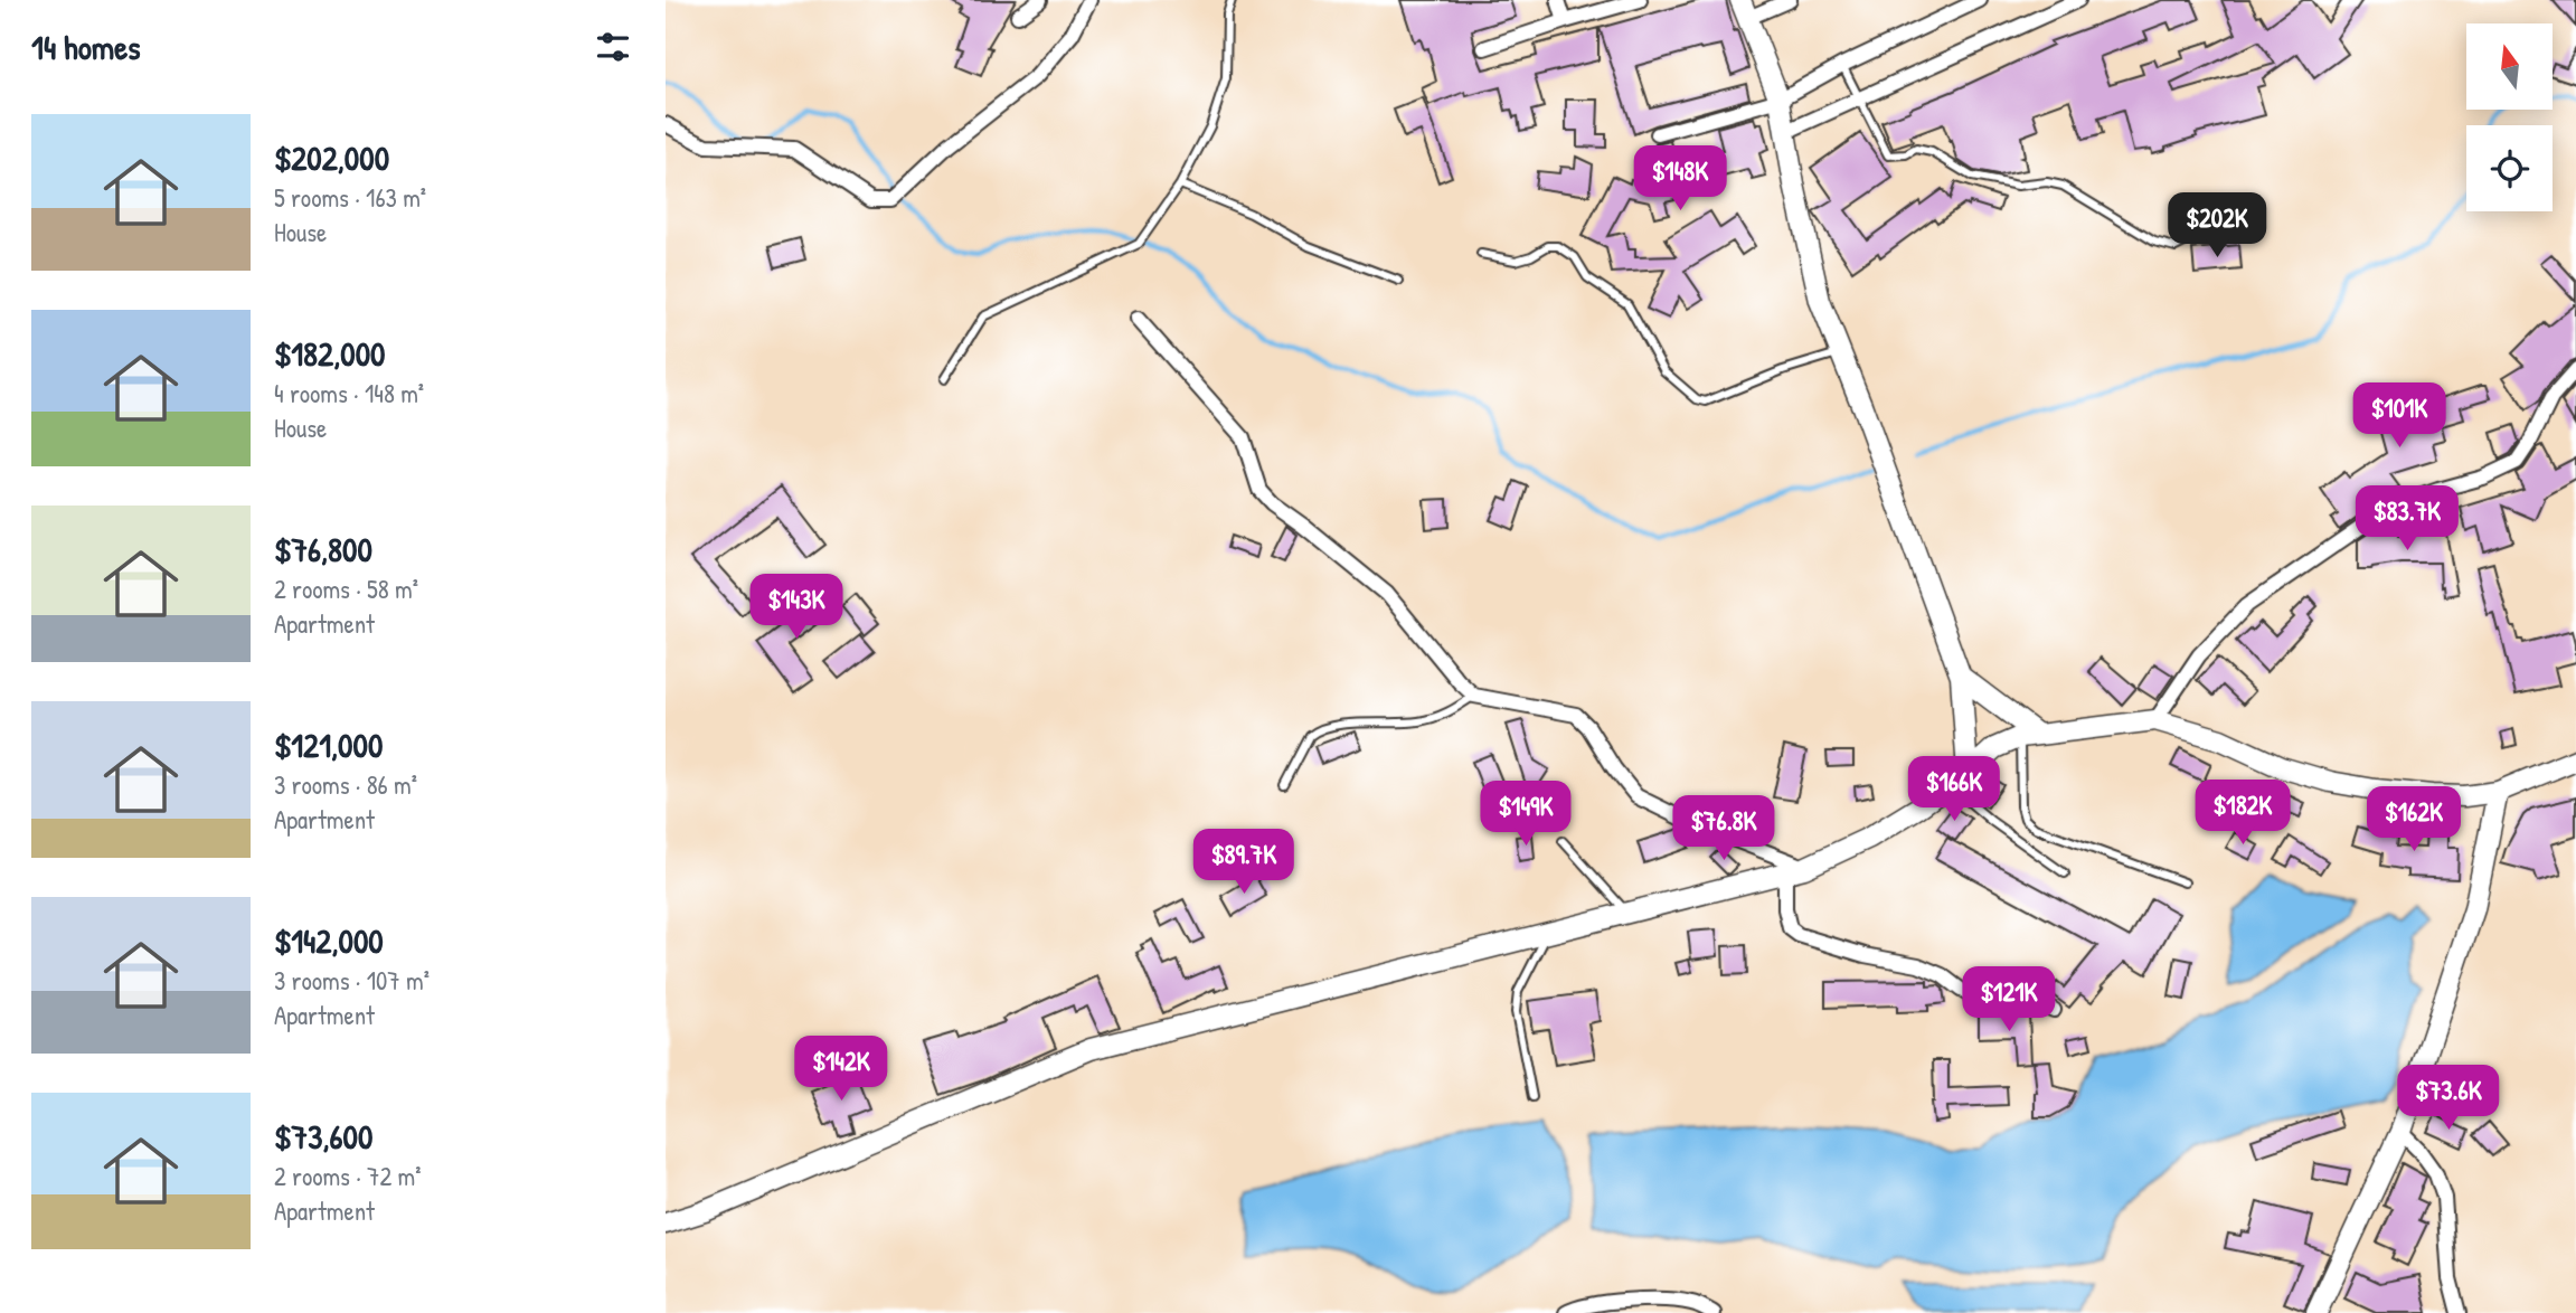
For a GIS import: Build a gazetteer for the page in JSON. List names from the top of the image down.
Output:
{
  "north": "top",
  "page": {
    "heading": "14 homes",
    "list": [
      {
        "name": "$202,000",
        "note": "5 rooms · 163 m² · House"
      },
      {
        "name": "$182,000",
        "note": "4 rooms · 148 m² · House"
      },
      {
        "name": "$76,800",
        "note": "2 rooms · 58 m² · Apartment"
      },
      {
        "name": "$121,000",
        "note": "3 rooms · 86 m² · Apartment"
      },
      {
        "name": "$142,000",
        "note": "3 rooms · 107 m² · Apartment"
      },
      {
        "name": "$73,600",
        "note": "2 rooms · 72 m² · Apartment"
      }
    ],
    "price": [
      "$148K",
      "$202K",
      "$101K",
      "$83.7K",
      "$143K",
      "$166K",
      "$182K",
      "$149K",
      "$162K",
      "$76.8K",
      "$89.7K",
      "$121K",
      "$142K",
      "$73.6K"
    ]
  }
}
